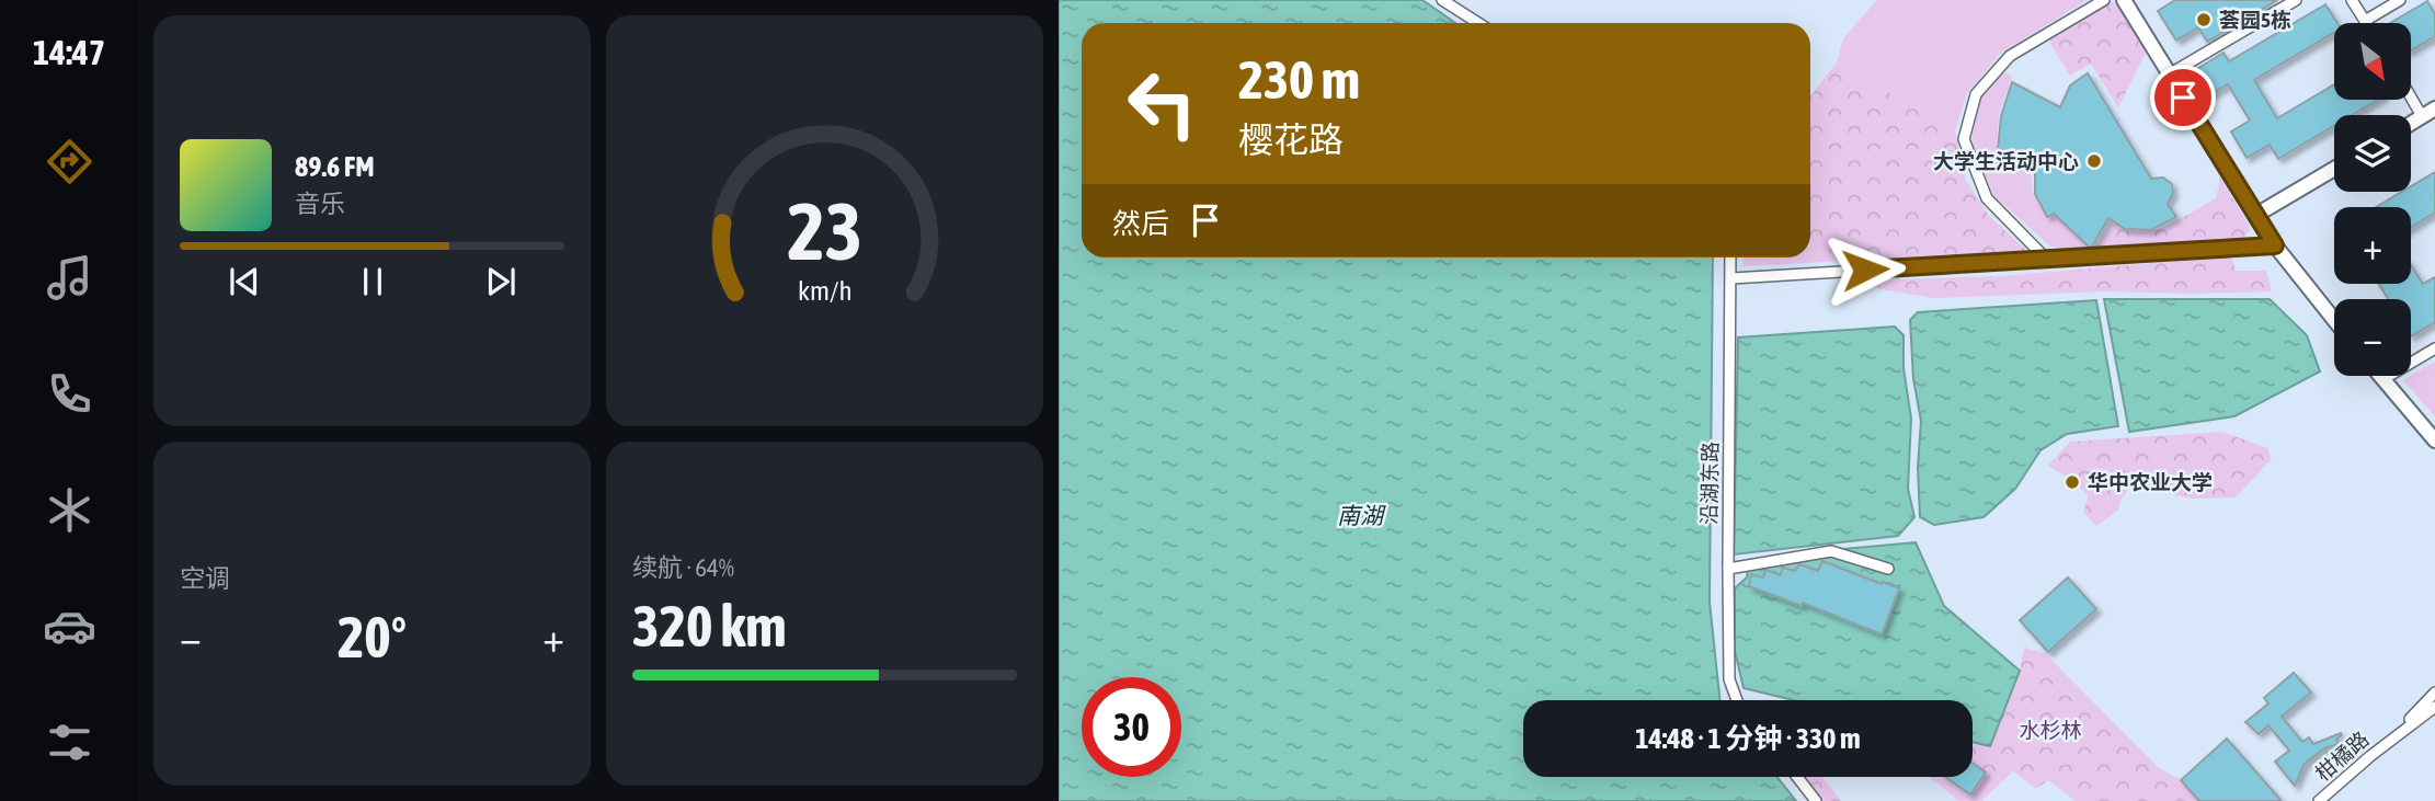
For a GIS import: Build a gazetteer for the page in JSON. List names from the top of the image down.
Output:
{
  "streets": {
    "street": ["沿湖东路", "柑橘路"]
  },
  "water": ["南湖"],
  "parks": ["水杉林"],
  "places": ["荟园5栋", "大学生活动中心", "华中农业大学"],
  "north": "bottom right",
  "page": {
    "tabs": "14:47",
    "map_buttons": ["+", "−"],
    "turn": ["230 m", "樱花路"],
    "song": ["89.6 FM", "音乐"],
    "then": "然后",
    "tile": [
      "空调",
      ["续航 · 64%", "320 km"]
    ],
    "heat": ["−", "20°", "+"],
    "limit": "30",
    "trip": "14:48 · 1 分钟 · 330 m",
    "gauge": ["23", "km/h"]
  }
}
